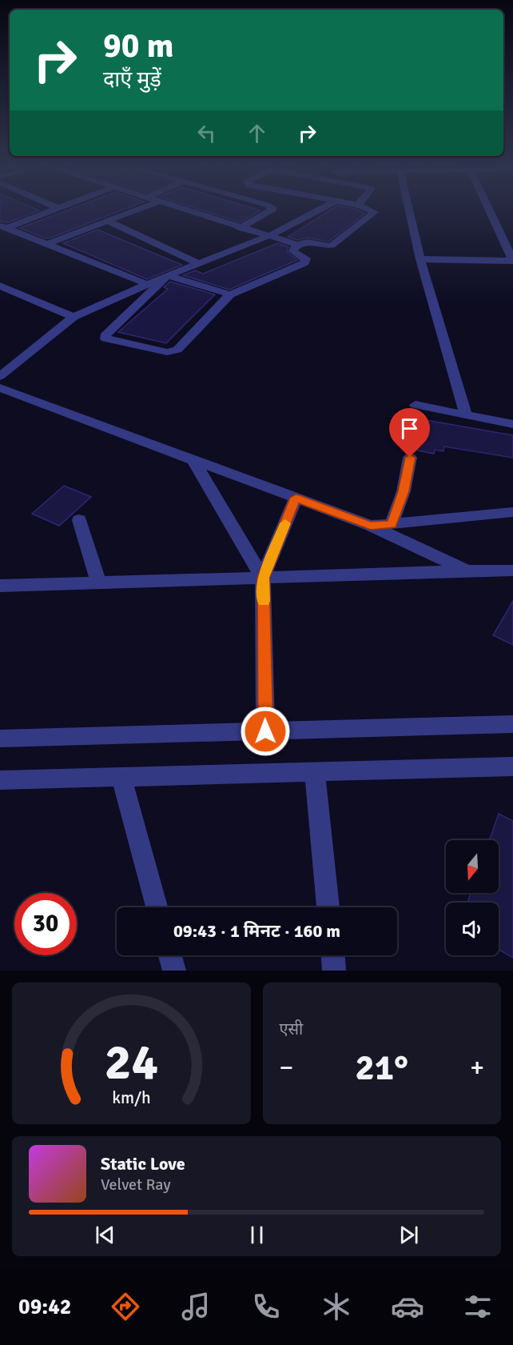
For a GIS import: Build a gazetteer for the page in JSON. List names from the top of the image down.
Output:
{
  "north": "bottom",
  "page": {
    "turn": ["90 m", "दाएँ मुड़ें"],
    "limit": "30",
    "trip": "09:43 · 1 मिनट · 160 m",
    "tile": "एसी",
    "heat": ["−", "21°", "+"],
    "song": ["Static Love", "Velvet Ray"],
    "tabs": "09:42",
    "gauge": ["24", "km/h"]
  }
}
